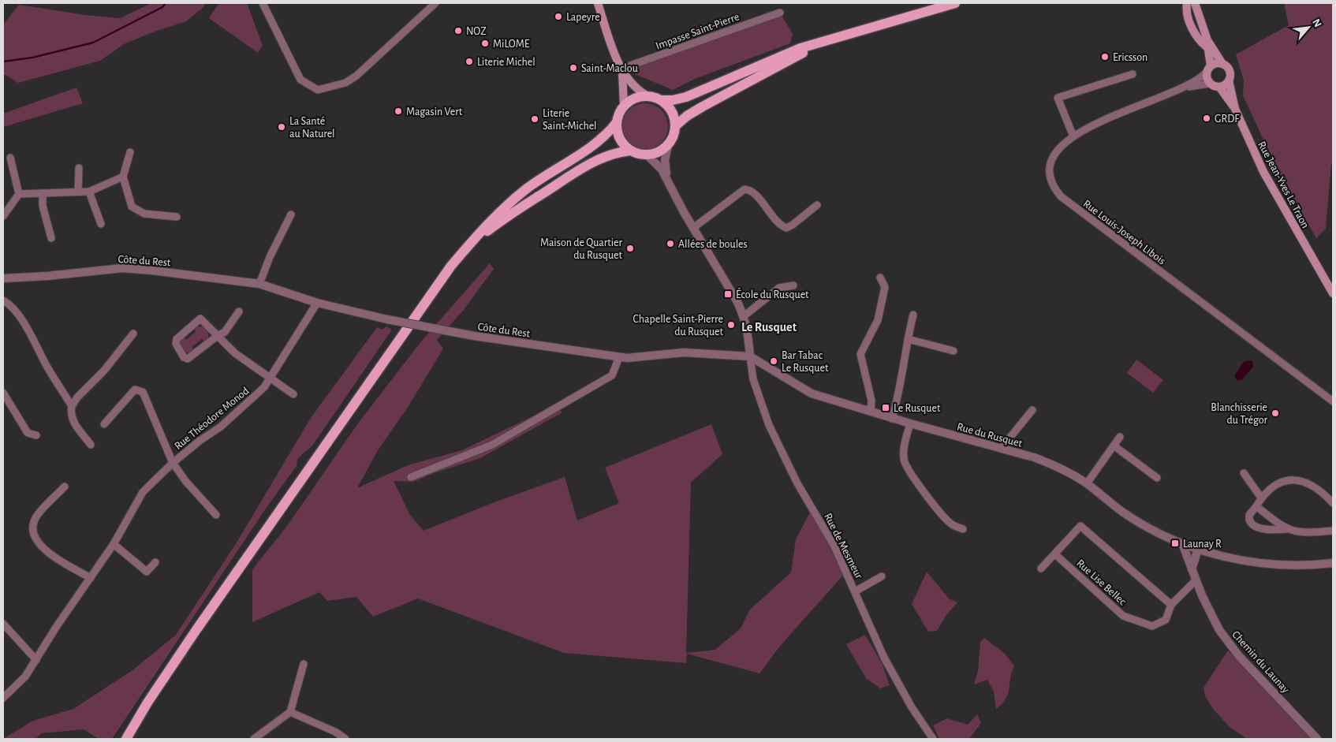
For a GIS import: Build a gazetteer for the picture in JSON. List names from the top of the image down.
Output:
{
  "streets": {
    "main road": ["Rue Jean-Yves Le Traon"],
    "street": [
      "Impasse Saint-Pierre",
      "Rue Louis-Joseph Libois",
      "Côte du Rest",
      "Rue Théodore Monod",
      "Rue du Rusquet",
      "Rue de Mesmeur",
      "Rue Lise Bellec",
      "Chemin du Launay"
    ]
  },
  "crossings": [
    ["Rue Jean-Yves Le Traon", "Rue Louis-Joseph Libois"],
    ["Côte du Rest", "Rue Théodore Monod"],
    ["Côte du Rest", "Rue du Rusquet"],
    ["Côte du Rest", "Rue de Mesmeur"],
    ["Rue du Rusquet", "Rue de Mesmeur"],
    ["Rue du Rusquet", "Chemin du Launay"],
    ["Rue Lise Bellec", "Chemin du Launay"]
  ],
  "districts": ["Le Rusquet"],
  "places": {
    "other": [
      "Lapeyre",
      "NOZ",
      "MiLOME",
      "Ericsson",
      "Literie Michel",
      "Saint-Maclou",
      "Magasin Vert",
      "GRDF",
      "Literie Saint-Michel",
      "La Santé au Naturel",
      "Allées de boules",
      "Maison de Quartier du Rusquet",
      "Chapelle Saint-Pierre du Rusquet",
      "Bar Tabac Le Rusquet",
      "Blanchisserie du Trégor"
    ],
    "transit": ["École du Rusquet", "Le Rusquet", "Launay R"]
  },
  "north": "top right"
}
